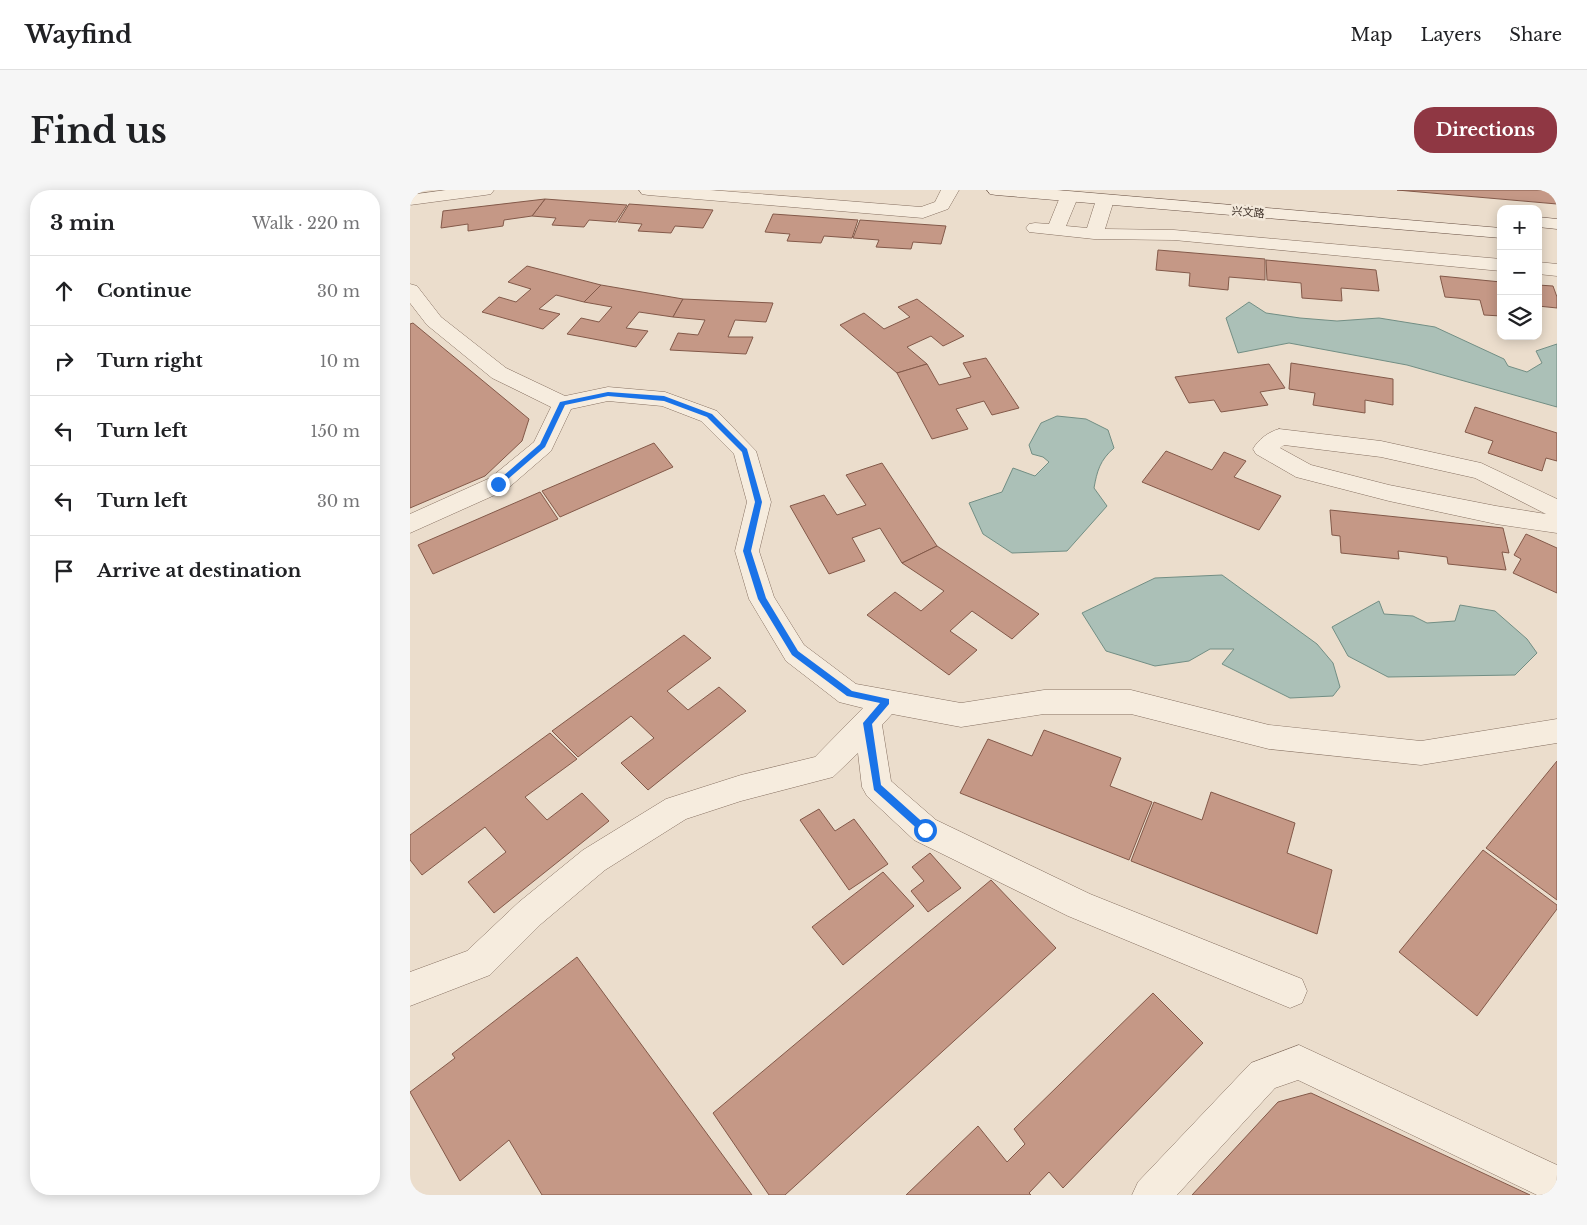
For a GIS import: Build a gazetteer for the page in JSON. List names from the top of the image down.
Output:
{
  "streets": {
    "street": ["兴文路"]
  },
  "page": {
    "header": "Wayfind",
    "nav": ["Map", "Layers", "Share"],
    "buttons": "Directions",
    "title": "Find us",
    "heading": ["3 min", "Walk · 220 m"],
    "map_buttons": ["+", "−"],
    "list": [
      ["Continue", "30 m"],
      ["Turn right", "10 m"],
      ["Turn left", "150 m"],
      ["Turn left", "30 m"],
      "Arrive at destination"
    ]
  }
}
